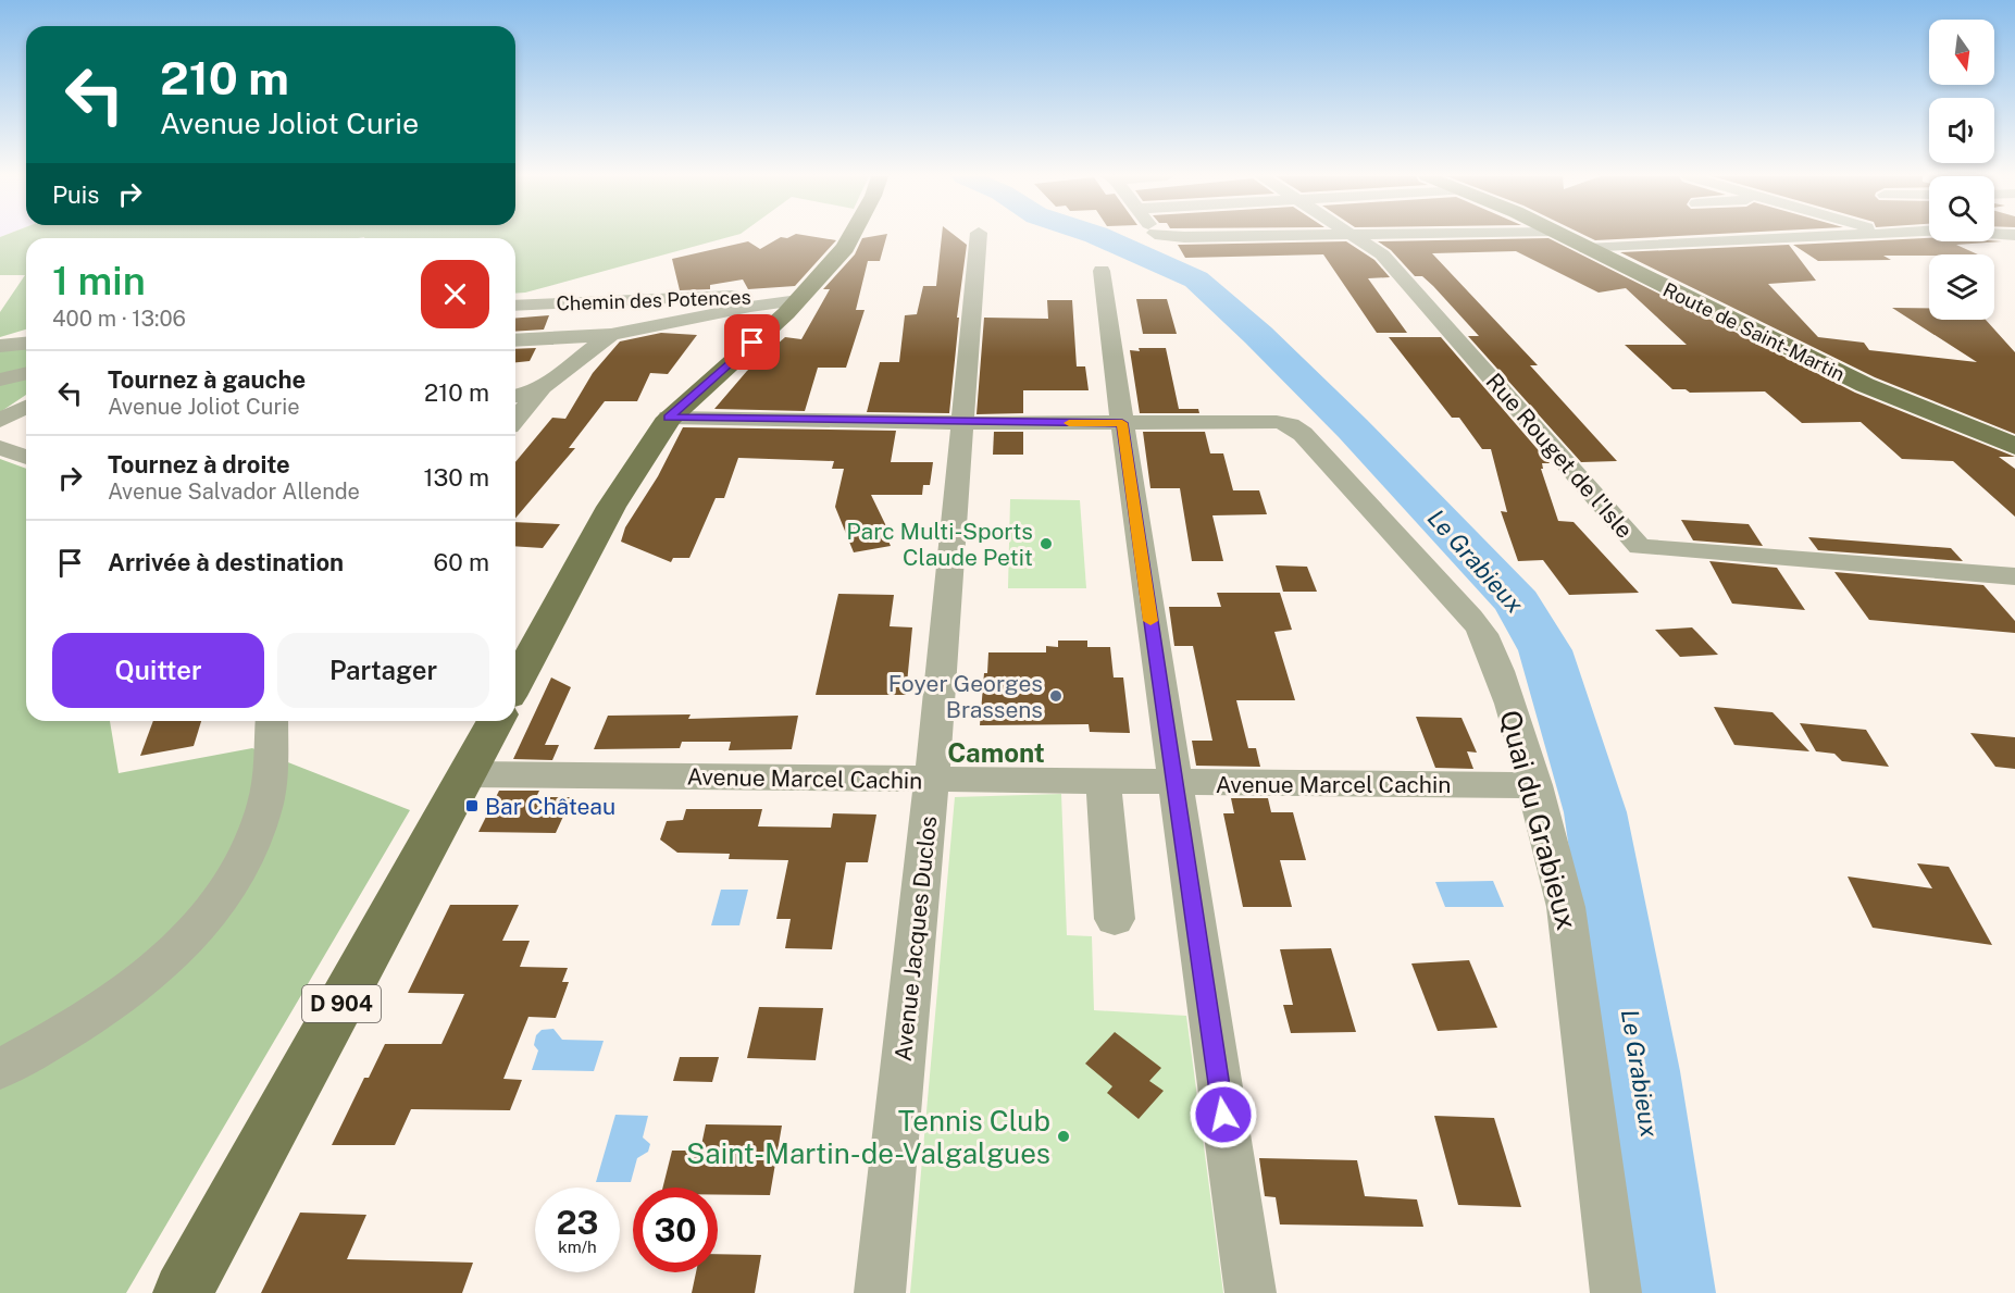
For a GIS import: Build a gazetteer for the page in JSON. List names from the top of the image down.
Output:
{
  "streets": {
    "main road": ["Route de Saint-Martin", "D 904"],
    "street": [
      "Chemin des Potences",
      "Rue Rouget de l'Isle",
      "Avenue Marcel Cachin",
      "Quai du Grabieux",
      "Avenue Jacques Duclos"
    ]
  },
  "crossings": [
    ["Avenue Marcel Cachin", "Quai du Grabieux"],
    ["Avenue Marcel Cachin", "Avenue Jacques Duclos"],
    ["Avenue Marcel Cachin", "D 904"]
  ],
  "districts": ["Camont"],
  "water": ["Le Grabieux"],
  "places": {
    "other": ["Parc Multi-Sports Claude Petit", "Foyer Georges Brassens", "Tennis Club Saint-Martin-de-Valgalgues"],
    "transit": ["Bar Château"]
  },
  "north": "bottom",
  "page": {
    "turn": ["210 m", "Avenue Joliot Curie"],
    "then": "Puis",
    "heading": ["1 min", "400 m · 13:06"],
    "list": [
      {
        "name": "Tournez à gauche",
        "note": "Avenue Joliot Curie",
        "value": "210 m"
      },
      {
        "name": "Tournez à droite",
        "note": "Avenue Salvador Allende",
        "value": "130 m"
      },
      {
        "name": "Arrivée à destination",
        "value": "60 m"
      }
    ],
    "buttons": ["Quitter", "Partager"],
    "speed": "23 km/h",
    "limit": "30"
  }
}
